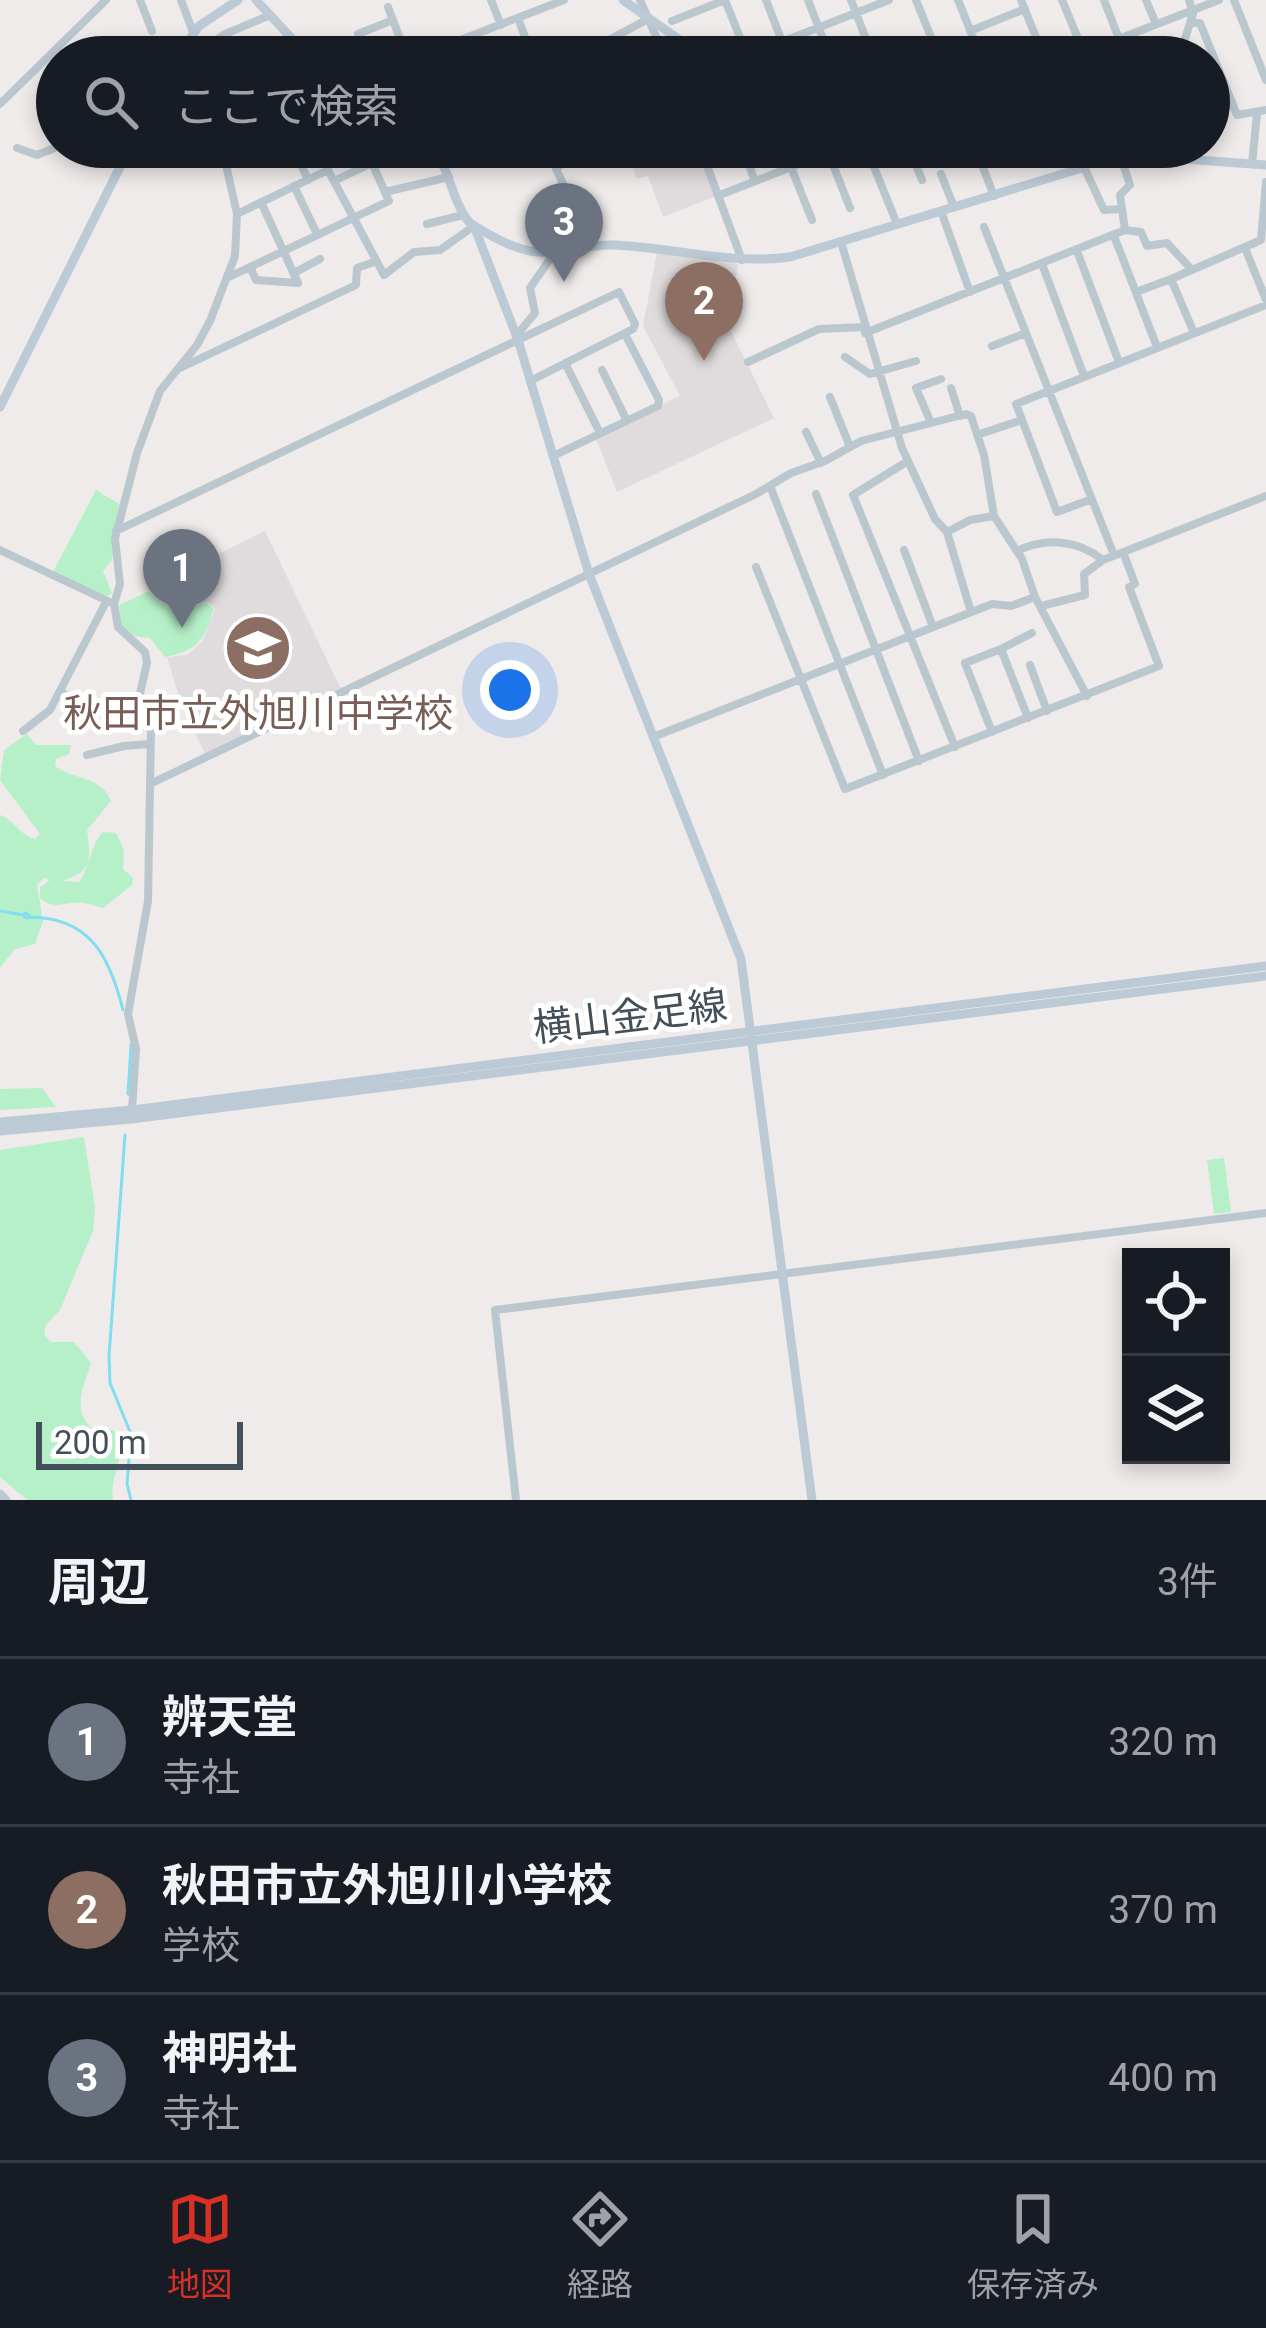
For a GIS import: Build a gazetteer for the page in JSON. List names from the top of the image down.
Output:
{
  "streets": {
    "street": ["横山金足線"]
  },
  "places": {
    "school or university": ["秋田市立外旭川中学校"]
  },
  "scale_bar": "200 m",
  "page": {
    "search": "ここで検索",
    "pins": ["3", "2", "1"],
    "scale": "200 m",
    "heading": ["周辺", "3件"],
    "list": [
      {
        "mark": "1",
        "name": "辨天堂",
        "note": "寺社",
        "value": "320 m"
      },
      {
        "mark": "2",
        "name": "秋田市立外旭川小学校",
        "note": "学校",
        "value": "370 m"
      },
      {
        "mark": "3",
        "name": "神明社",
        "note": "寺社",
        "value": "400 m"
      }
    ],
    "nav": ["地図", "経路", "保存済み"]
  }
}
